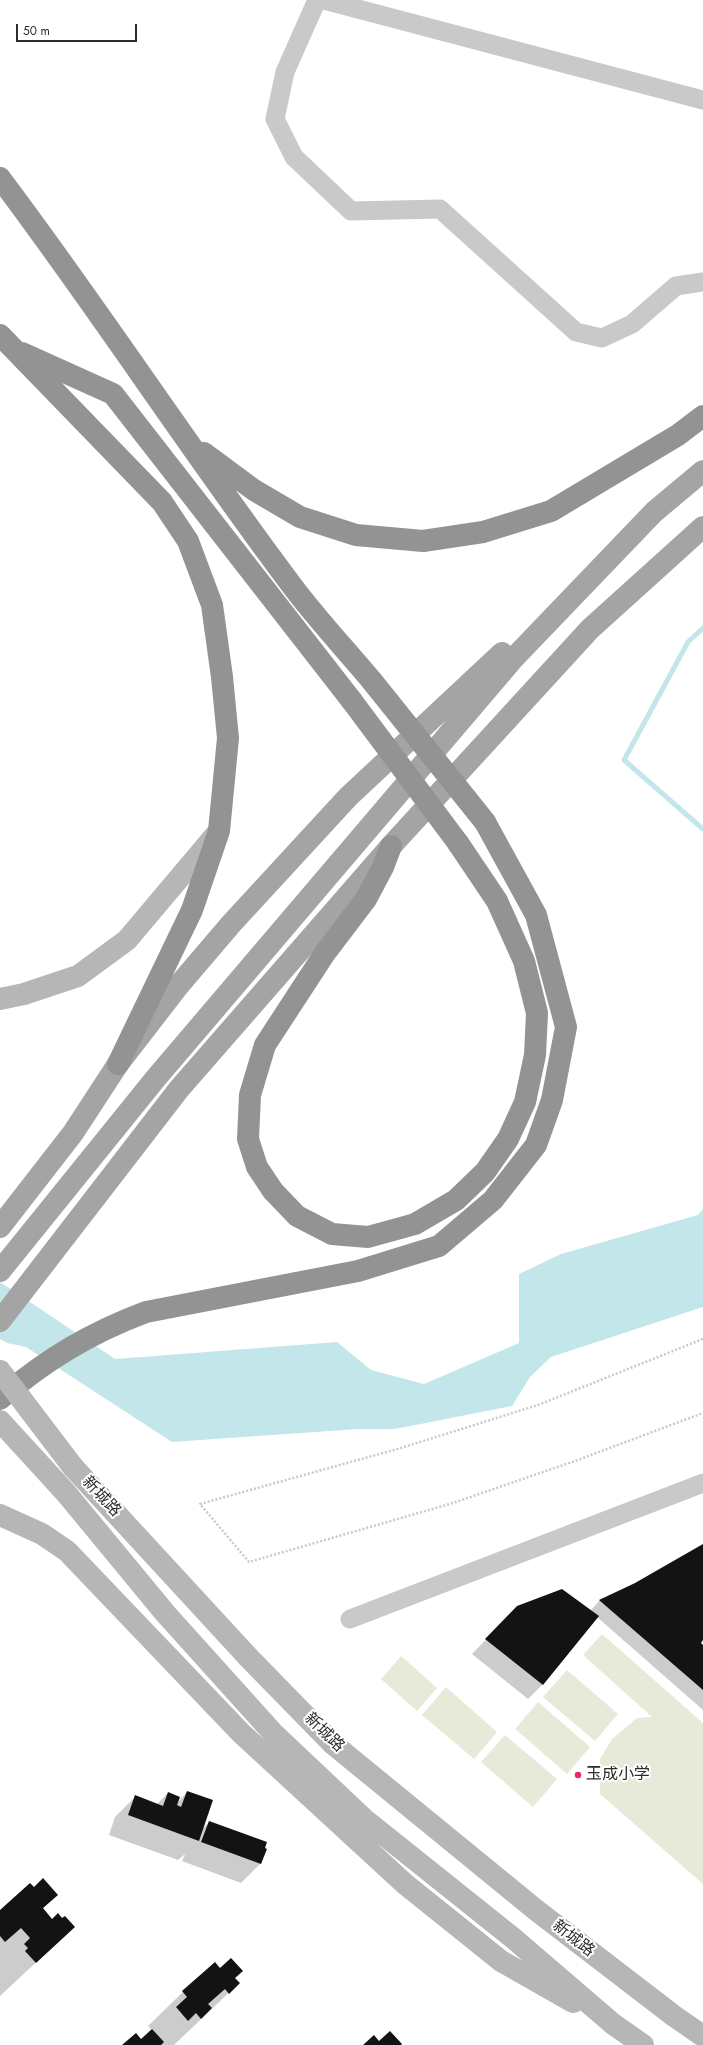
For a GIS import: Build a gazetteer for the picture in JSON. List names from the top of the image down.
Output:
{
  "streets": {
    "street": ["新城路"]
  },
  "places": ["玉成小学"],
  "scale_bar": "50 m"
}
